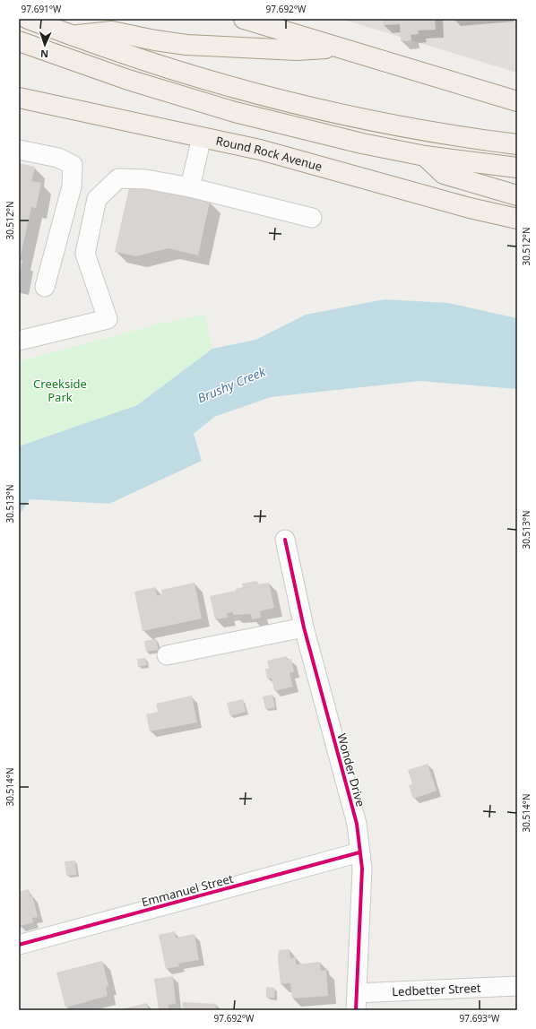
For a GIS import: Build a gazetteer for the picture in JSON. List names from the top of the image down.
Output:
{
  "streets": {
    "main road": ["Round Rock Avenue"],
    "street": ["Wonder Drive", "Emmanuel Street", "Ledbetter Street"]
  },
  "crossings": [
    ["Wonder Drive", "Emmanuel Street"],
    ["Wonder Drive", "Ledbetter Street"]
  ],
  "water": ["Brushy Creek"],
  "parks": ["Creekside Park"],
  "north": "bottom",
  "coordinates": [
    "97.691°W",
    "97.692°W",
    "30.512°N",
    "30.513°N",
    "30.514°N",
    "97.693°W"
  ]
}
